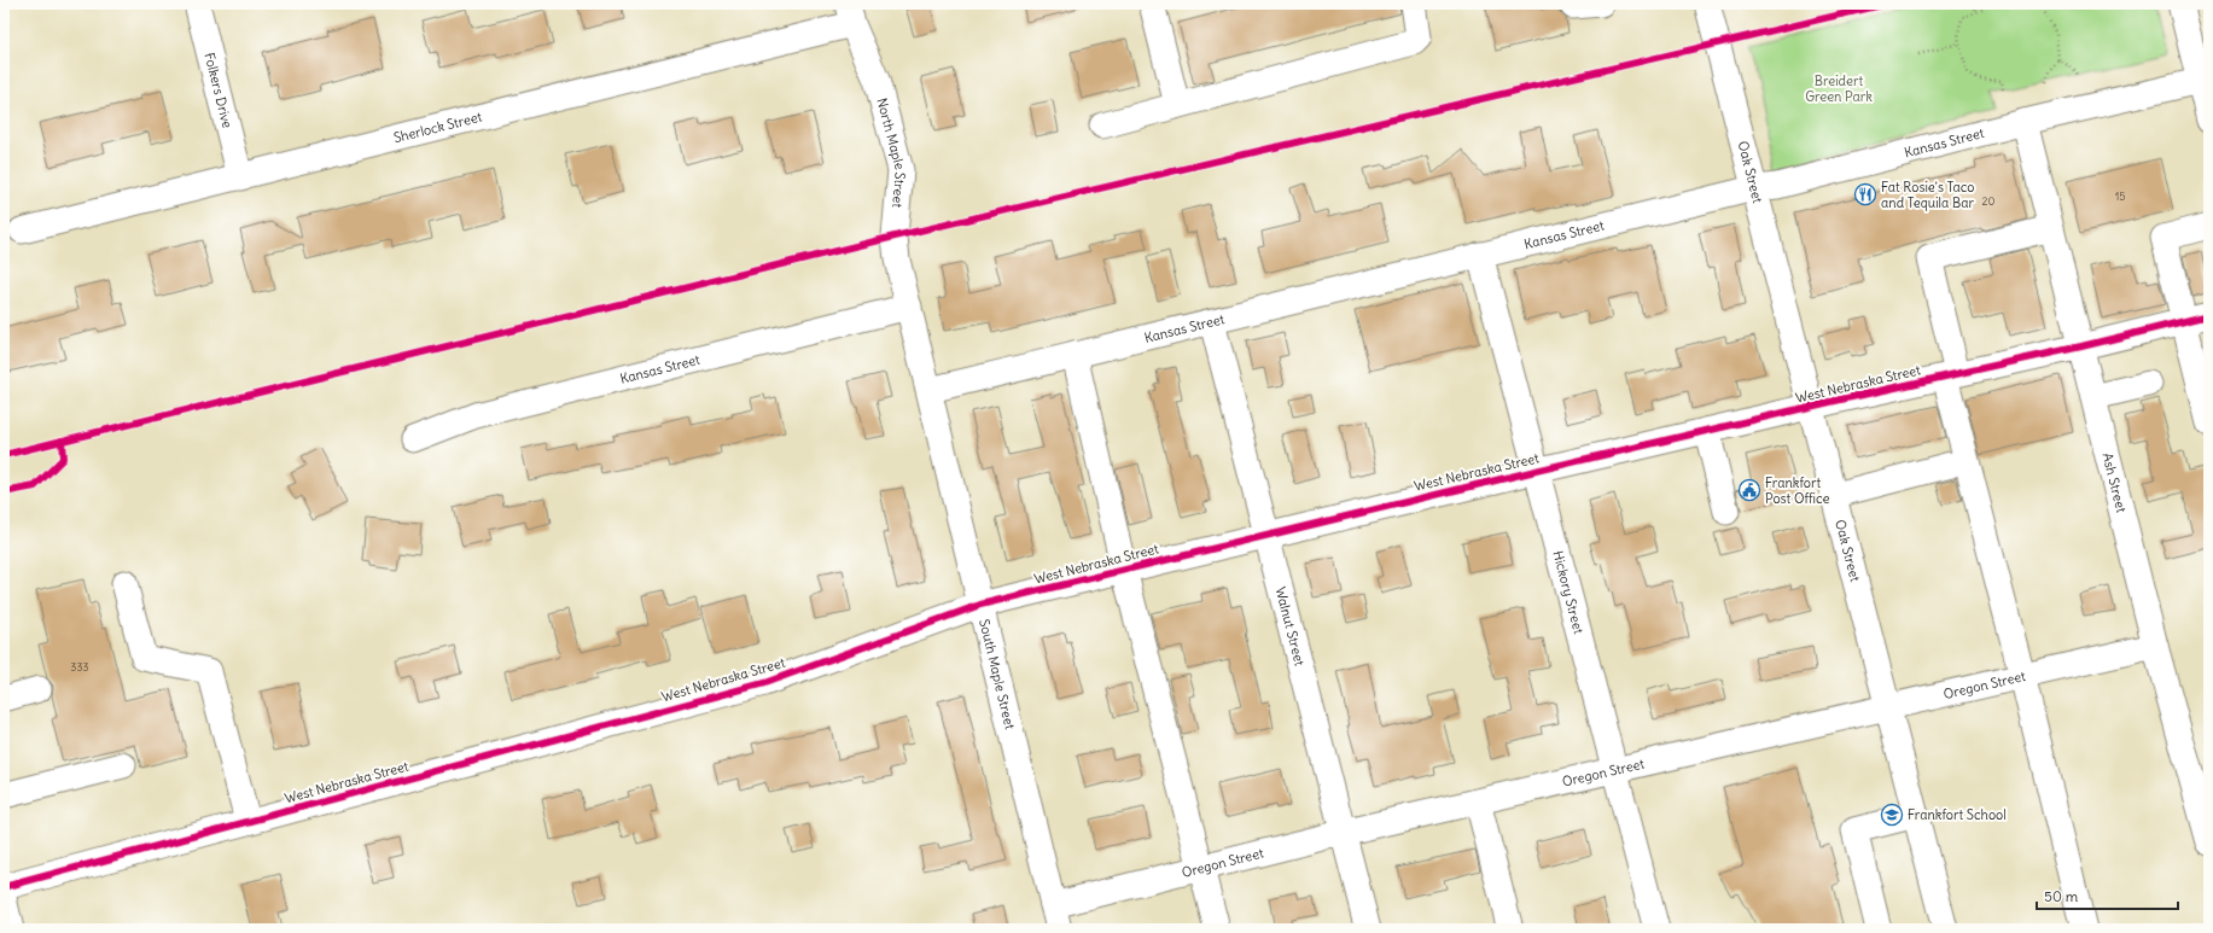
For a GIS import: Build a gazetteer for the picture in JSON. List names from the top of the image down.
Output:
{
  "streets": {
    "street": [
      "Folkers Drive",
      "Sherlock Street",
      "Kansas Street",
      "North Maple Street",
      "Oak Street",
      "West Nebraska Street",
      "Ash Street",
      "Hickory Street",
      "Walnut Street",
      "South Maple Street",
      "Oregon Street"
    ]
  },
  "crossings": [
    ["Folkers Drive", "Sherlock Street"],
    ["Sherlock Street", "North Maple Street"],
    ["Kansas Street", "North Maple Street"],
    ["Kansas Street", "Oak Street"],
    ["Kansas Street", "Ash Street"],
    ["Kansas Street", "Hickory Street"],
    ["Kansas Street", "Walnut Street"],
    ["Kansas Street", "South Maple Street"],
    ["North Maple Street", "South Maple Street"],
    ["Oak Street", "West Nebraska Street"],
    ["Oak Street", "Oregon Street"],
    ["West Nebraska Street", "Ash Street"],
    ["West Nebraska Street", "Hickory Street"],
    ["West Nebraska Street", "Walnut Street"],
    ["West Nebraska Street", "South Maple Street"],
    ["Ash Street", "Oregon Street"],
    ["Hickory Street", "Oregon Street"],
    ["Walnut Street", "Oregon Street"],
    ["South Maple Street", "Oregon Street"]
  ],
  "parks": ["Breidert Green Park"],
  "places": {
    "restaurant": ["Fat Rosie's Taco and Tequila Bar"],
    "public building": ["Frankfort Post Office"],
    "school or university": ["Frankfort School"]
  },
  "house_numbers": ["15", "20", "333"],
  "scale_bar": "50 m"
}
